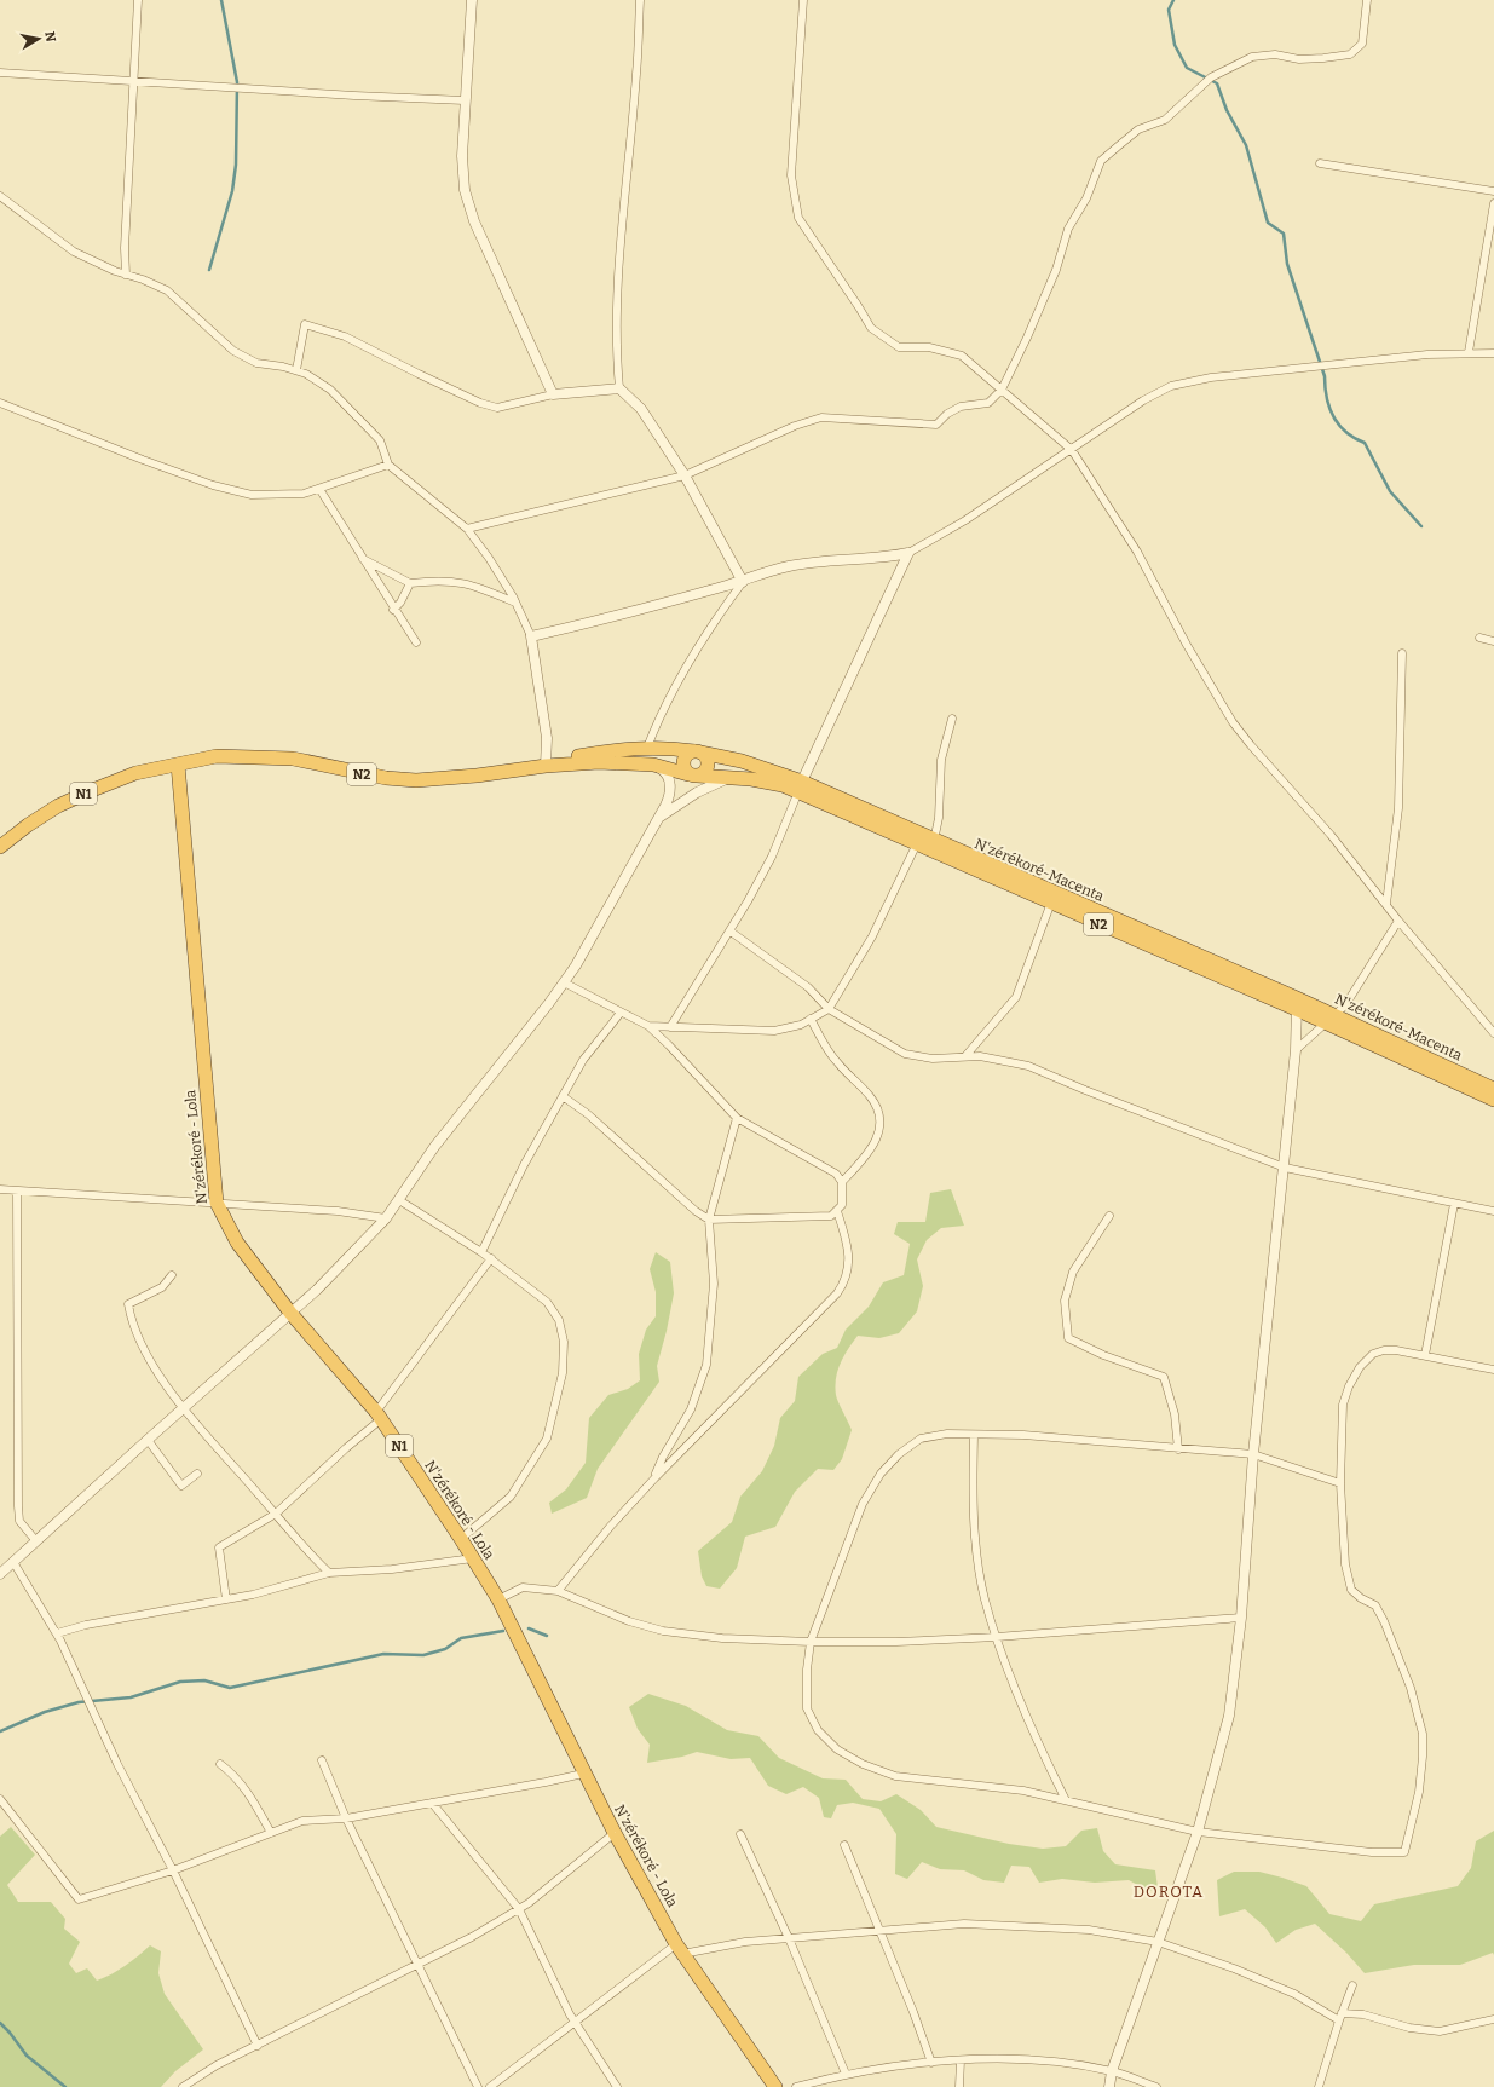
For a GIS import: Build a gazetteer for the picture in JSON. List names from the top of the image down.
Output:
{
  "streets": {
    "highway": [
      "N2",
      "N1",
      "N'zérékoré-Macenta",
      "N'zérékoré - Lola"
    ]
  },
  "crossings": [
    ["N2", "N1"],
    ["N2", "N'zérékoré-Macenta"],
    ["N2", "N'zérékoré - Lola"],
    ["N1", "N'zérékoré - Lola"]
  ],
  "districts": ["DOROTA"],
  "north": "right"
}
